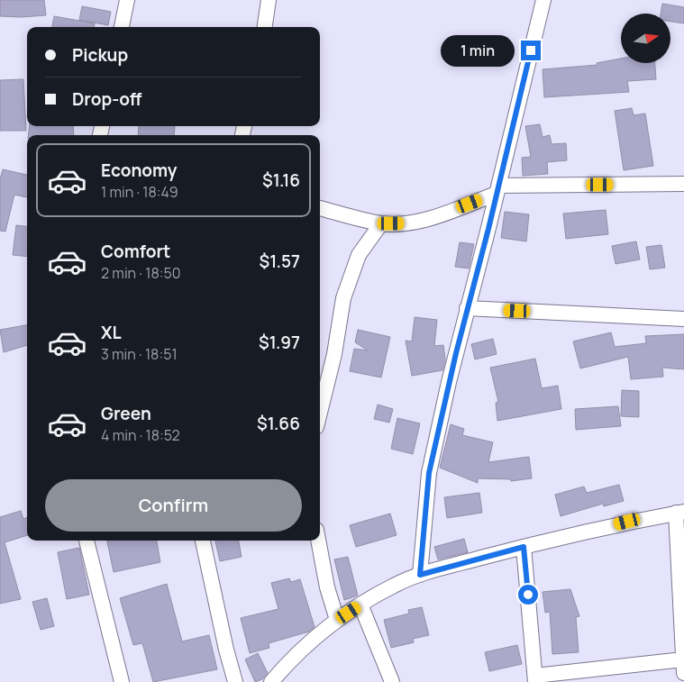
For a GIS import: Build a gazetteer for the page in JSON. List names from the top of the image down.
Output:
{
  "north": "right",
  "page": {
    "banner": ["Pickup", "Drop-off"],
    "bubble": "1 min",
    "list": [
      {
        "name": "Economy",
        "note": "1 min · 18:49",
        "value": "$1.16"
      },
      {
        "name": "Comfort",
        "note": "2 min · 18:50",
        "value": "$1.57"
      },
      {
        "name": "XL",
        "note": "3 min · 18:51",
        "value": "$1.97"
      },
      {
        "name": "Green",
        "note": "4 min · 18:52",
        "value": "$1.66"
      }
    ],
    "buttons": "Confirm"
  }
}
